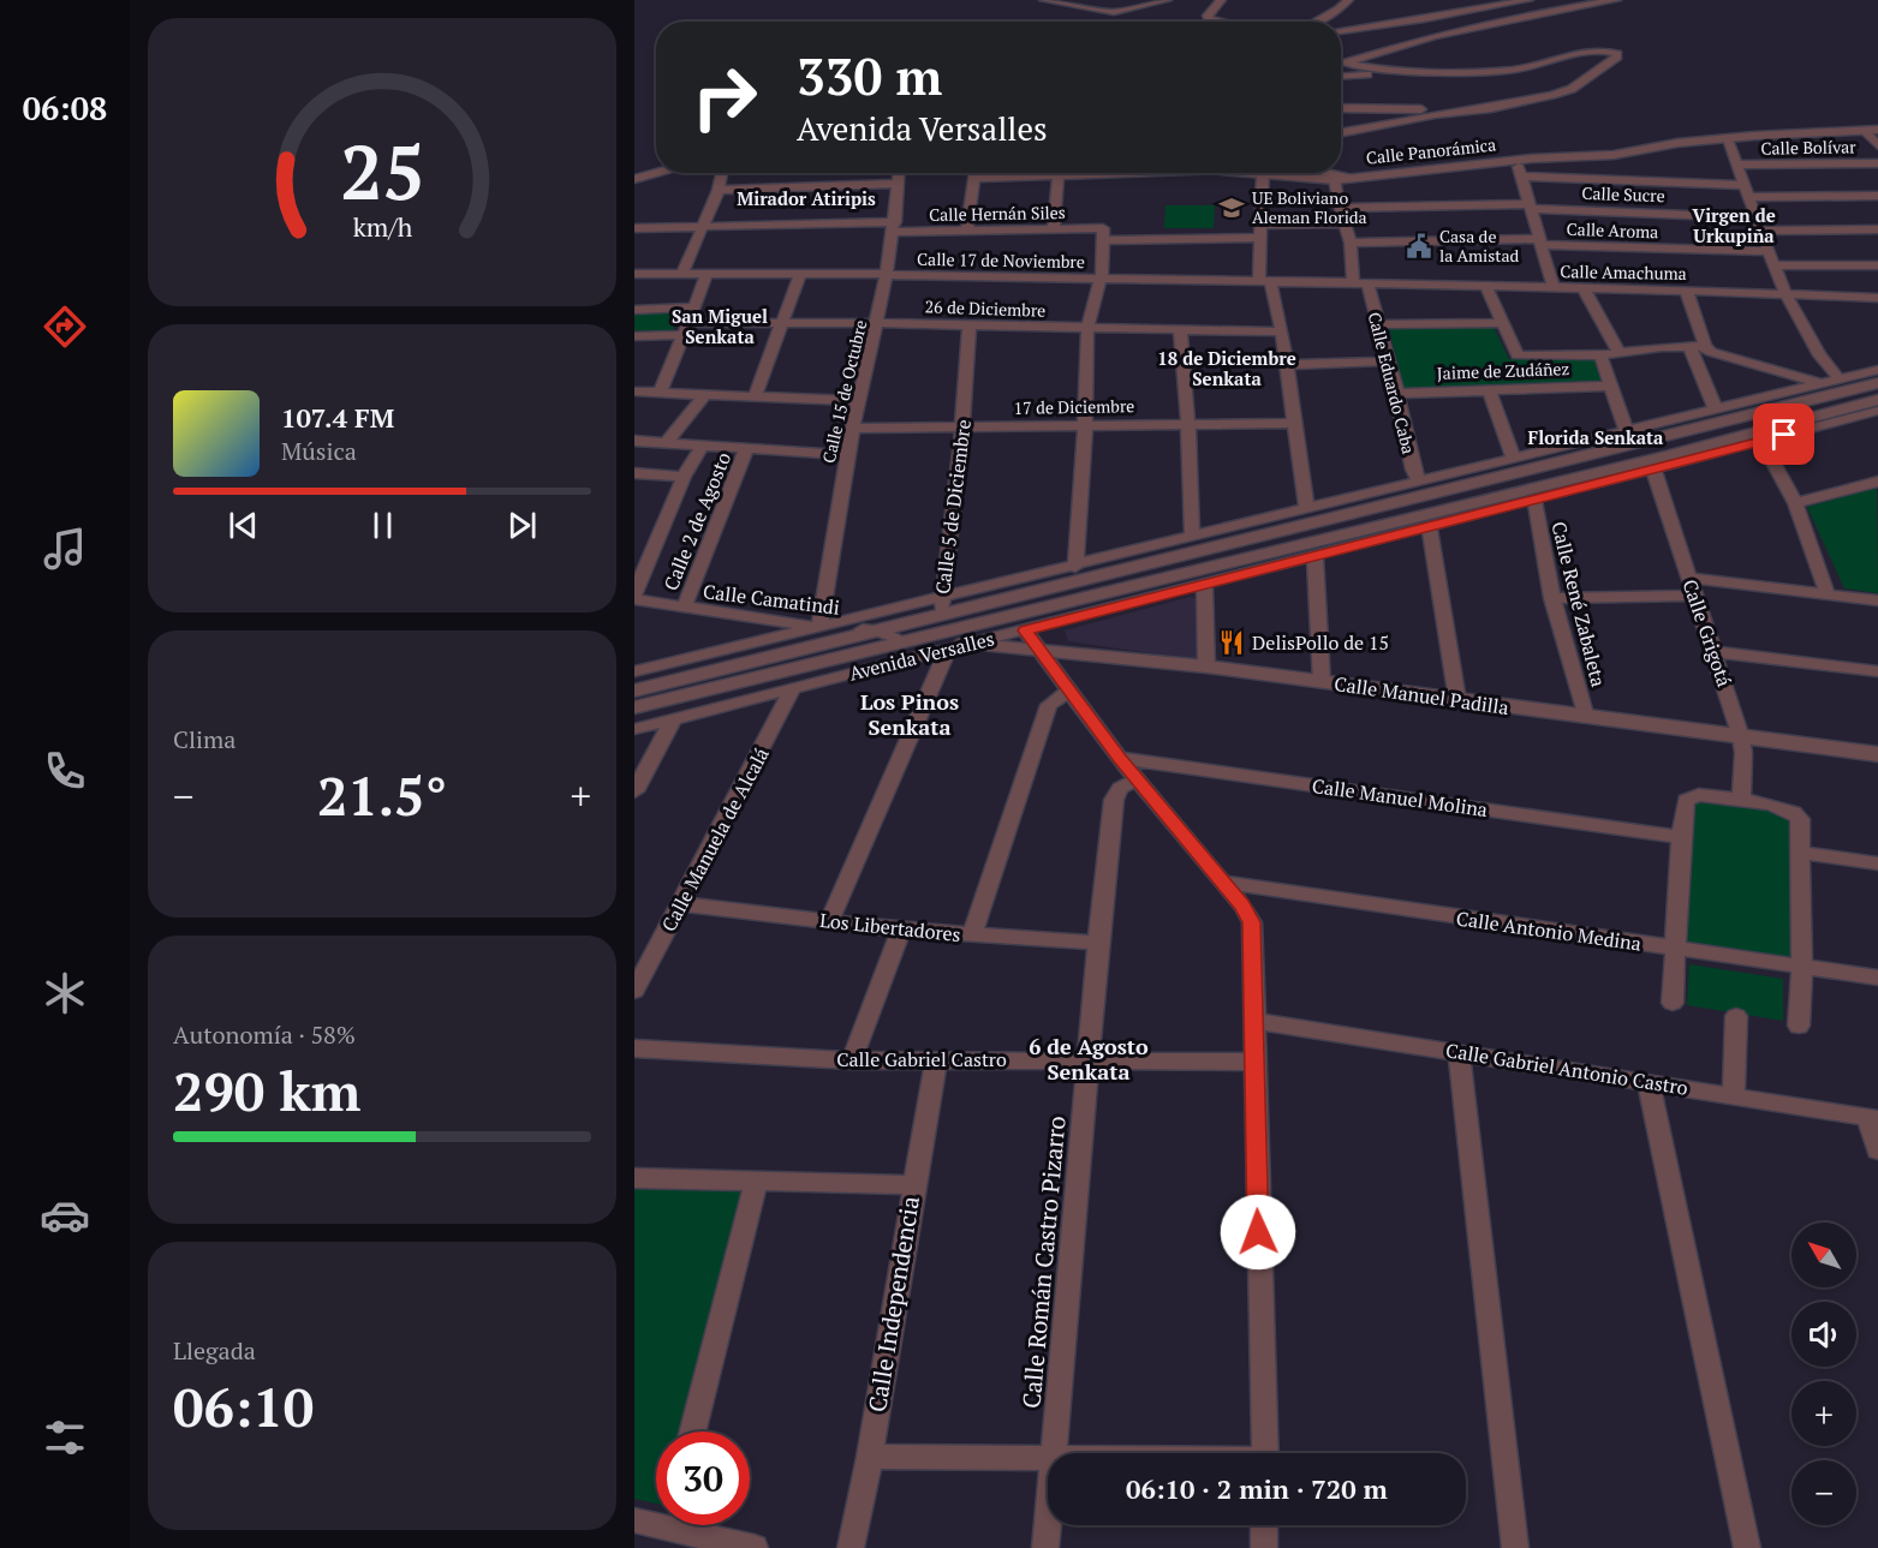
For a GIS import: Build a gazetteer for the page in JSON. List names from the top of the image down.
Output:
{
  "streets": {
    "street": [
      "Calle Bolívar",
      "Calle Panorámica",
      "Calle Sucre",
      "Calle Hernán Siles",
      "Calle Aroma",
      "Calle 17 de Noviembre",
      "Calle Amachuma",
      "26 de Diciembre",
      "Jaime de Zudáñez",
      "Calle Eduardo Caba",
      "Calle 15 de Octubre",
      "17 de Diciembre",
      "Calle 5 de Diciembre",
      "Calle 2 de Agosto",
      "Calle Camatindi",
      "Calle René Zabaleta",
      "Calle Grigotá",
      "Avenida Versalles",
      "Calle Manuel Padilla",
      "Calle Manuel Molina",
      "Calle Manuela de Alcalá",
      "Los Libertadores",
      "Calle Antonio Medina",
      "Calle Gabriel Castro",
      "Calle Gabriel Antonio Castro",
      "Calle Román Castro Pizarro",
      "Calle Independencia"
    ]
  },
  "crossings": [
    ["Calle Hernán Siles", "Calle 15 de Octubre"],
    ["Calle 17 de Noviembre", "Calle Amachuma"],
    ["Calle 17 de Noviembre", "Calle Eduardo Caba"],
    ["Calle 17 de Noviembre", "Calle 15 de Octubre"],
    ["Calle Amachuma", "Calle Eduardo Caba"],
    ["26 de Diciembre", "Calle 15 de Octubre"],
    ["26 de Diciembre", "Calle 5 de Diciembre"],
    ["Jaime de Zudáñez", "Calle Eduardo Caba"],
    ["Calle Eduardo Caba", "Avenida Versalles"],
    ["Calle 15 de Octubre", "17 de Diciembre"],
    ["Calle 15 de Octubre", "Calle Camatindi"],
    ["Calle 15 de Octubre", "Avenida Versalles"],
    ["17 de Diciembre", "Calle 5 de Diciembre"],
    ["Calle 5 de Diciembre", "Avenida Versalles"],
    ["Calle 5 de Diciembre", "Calle Manuel Padilla"],
    ["Calle 5 de Diciembre", "Los Libertadores"],
    ["Calle 2 de Agosto", "Calle Camatindi"],
    ["Calle Camatindi", "Avenida Versalles"],
    ["Calle René Zabaleta", "Avenida Versalles"],
    ["Calle René Zabaleta", "Calle Manuel Padilla"],
    ["Calle Grigotá", "Avenida Versalles"],
    ["Calle Grigotá", "Calle Manuel Padilla"],
    ["Avenida Versalles", "Calle Manuel Padilla"],
    ["Avenida Versalles", "Calle Manuela de Alcalá"],
    ["Calle Manuela de Alcalá", "Los Libertadores"],
    ["Los Libertadores", "Calle Román Castro Pizarro"],
    ["Calle Gabriel Castro", "Calle Román Castro Pizarro"],
    ["Calle Gabriel Castro", "Calle Independencia"]
  ],
  "districts": [
    "Mirador Atiripis",
    "Virgen de Urkupiña",
    "San Miguel Senkata",
    "18 de Diciembre Senkata",
    "Florida Senkata",
    "Los Pinos Senkata",
    "6 de Agosto Senkata"
  ],
  "places": {
    "school or university": ["UE Boliviano Aleman Florida"],
    "public building": ["Casa de la Amistad"],
    "restaurant": ["DelisPollo de 15"]
  },
  "north": "top left",
  "page": {
    "tabs": "06:08",
    "turn": ["330 m", "Avenida Versalles"],
    "song": ["107.4 FM", "Música"],
    "tile": [
      "Clima",
      ["Autonomía · 58%", "290 km"],
      ["Llegada", "06:10"]
    ],
    "heat": ["−", "21.5°", "+"],
    "map_buttons": ["+", "−"],
    "limit": "30",
    "trip": "06:10 · 2 min · 720 m",
    "gauge": ["25", "km/h"]
  }
}
